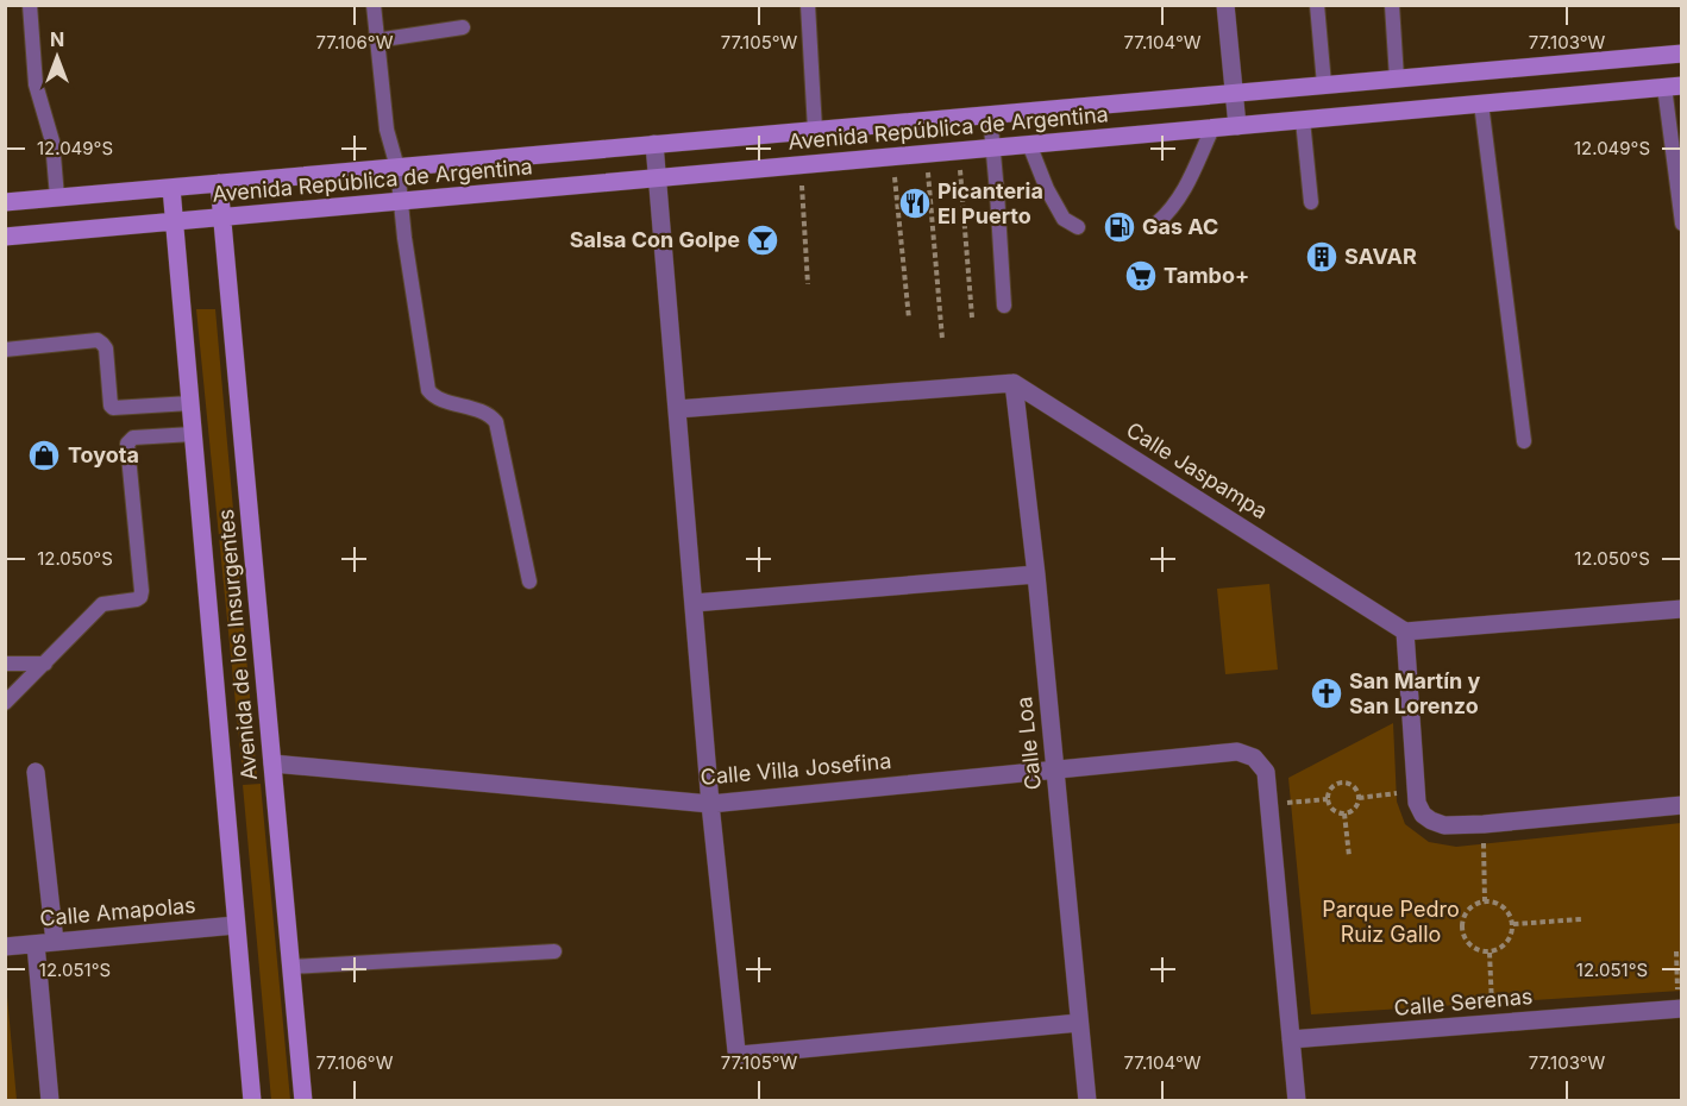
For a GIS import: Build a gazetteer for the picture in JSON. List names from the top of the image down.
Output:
{
  "streets": {
    "main road": ["Avenida República de Argentina", "Avenida de los Insurgentes"],
    "street": [
      "Calle Jaspampa",
      "Calle Loa",
      "Calle Villa Josefina",
      "Calle Amapolas",
      "Calle Serenas"
    ]
  },
  "crossings": [
    ["Avenida República de Argentina", "Avenida de los Insurgentes"],
    ["Calle Jaspampa", "Calle Loa"],
    ["Avenida de los Insurgentes", "Calle Villa Josefina"],
    ["Avenida de los Insurgentes", "Calle Amapolas"],
    ["Calle Loa", "Calle Villa Josefina"]
  ],
  "parks": ["Parque Pedro Ruiz Gallo"],
  "places": {
    "restaurant": ["Picanteria El Puerto"],
    "fuel station": ["Gas AC"],
    "bar": ["Salsa Con Golpe"],
    "building": ["SAVAR"],
    "supermarket": ["Tambo+"],
    "shop": ["Toyota"],
    "church": ["San Martín y San Lorenzo"]
  },
  "north": "top",
  "coordinates": [
    "77.106°W",
    "77.105°W",
    "77.104°W",
    "77.103°W",
    "12.049°S",
    "12.050°S",
    "12.051°S"
  ]
}
